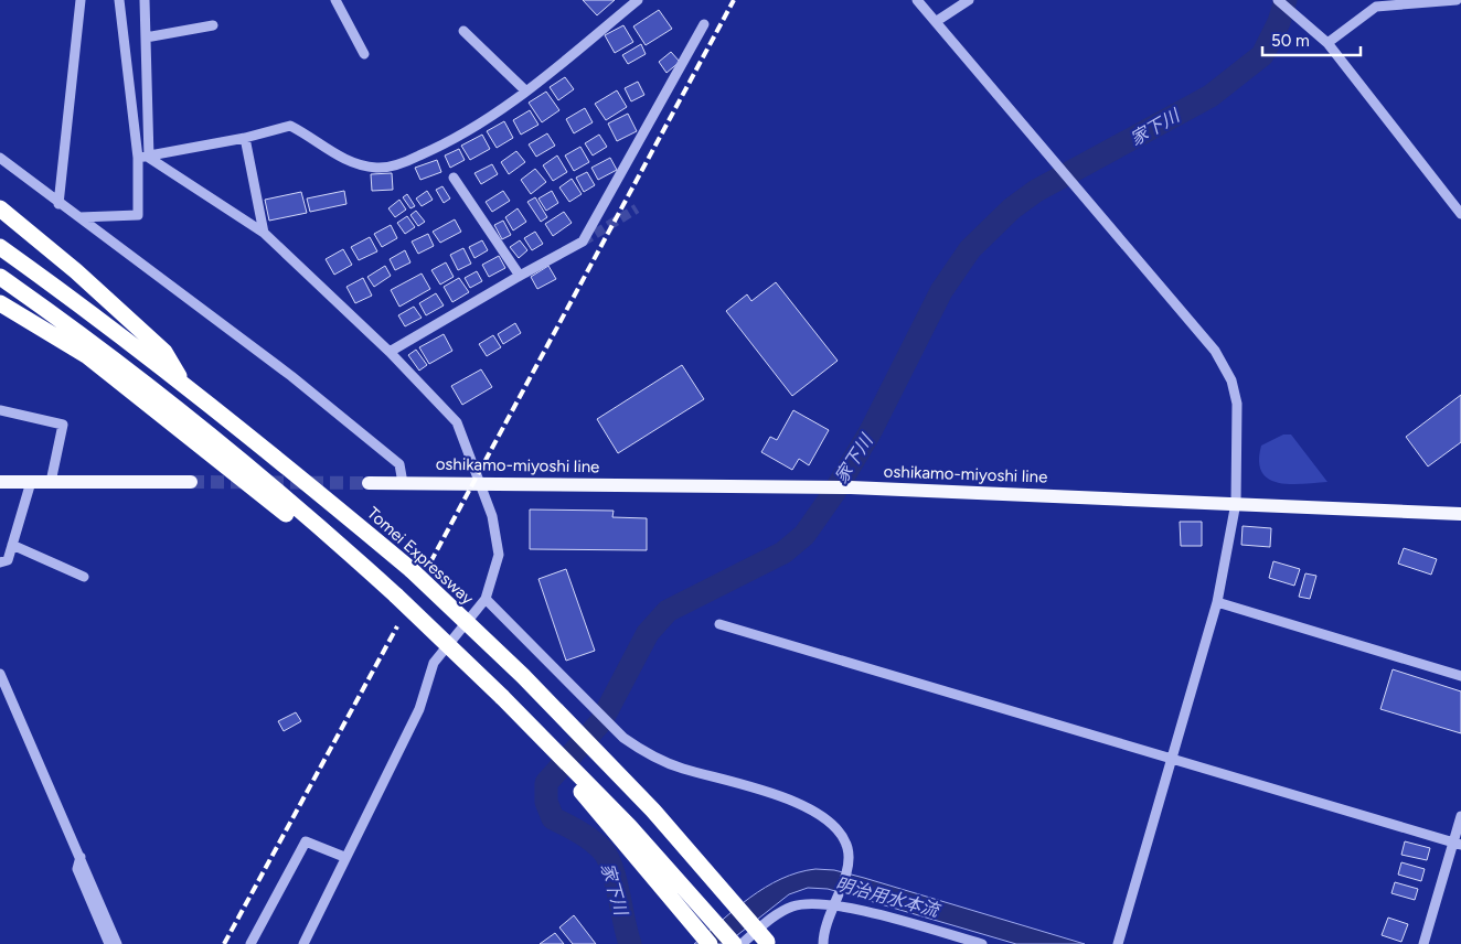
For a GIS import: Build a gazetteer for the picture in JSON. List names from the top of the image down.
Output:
{
  "streets": {
    "highway": ["Tomei Expressway"],
    "main road": ["oshikamo-miyoshi line"]
  },
  "water": ["家下川", "明治用水本流"],
  "scale_bar": "50 m"
}
